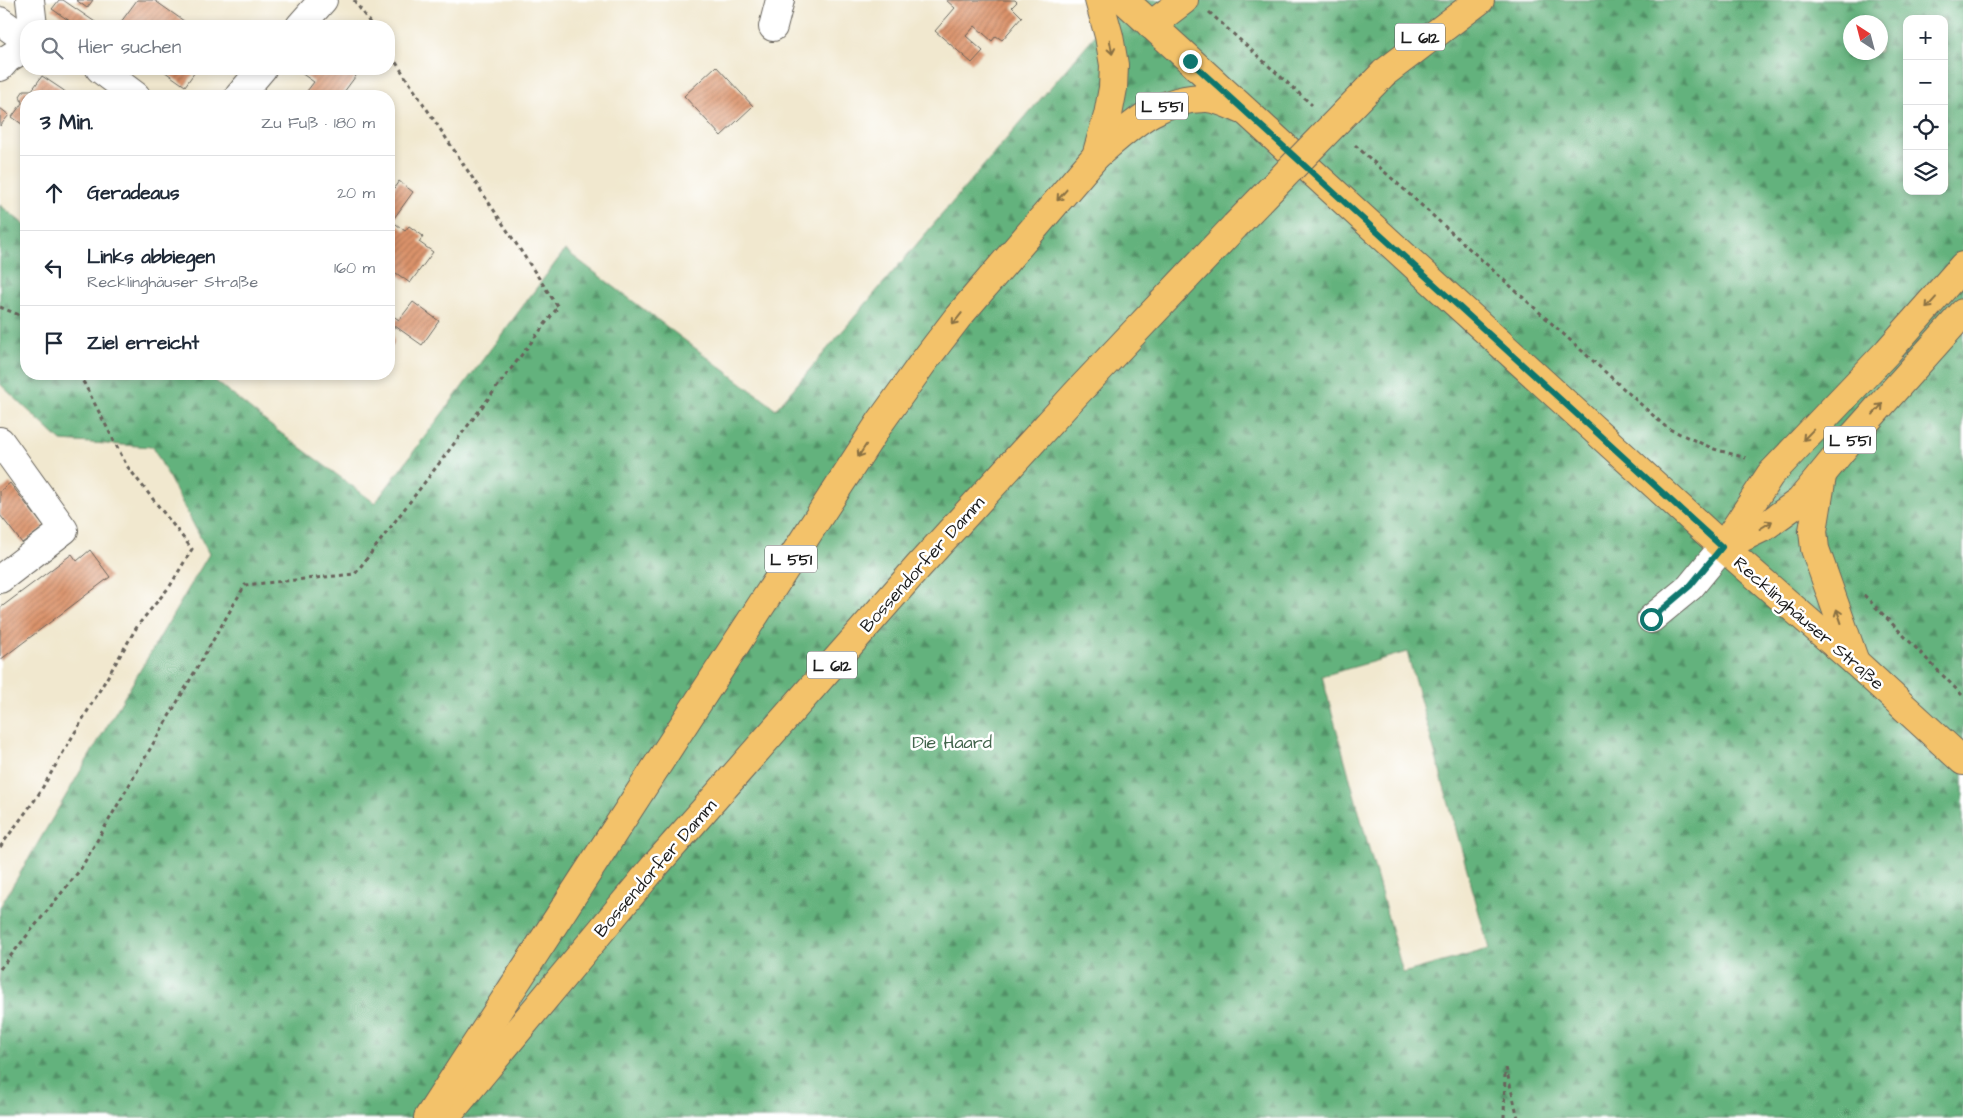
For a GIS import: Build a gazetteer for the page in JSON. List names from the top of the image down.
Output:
{
  "streets": {
    "main road": [
      "L 612",
      "L 551",
      "Bossendorfer Damm",
      "Recklinghäuser Straße"
    ]
  },
  "crossings": [
    ["L 612", "Bossendorfer Damm"],
    ["L 551", "Recklinghäuser Straße"]
  ],
  "parks": ["Die Haard"],
  "north": "top left",
  "page": {
    "map_buttons": ["+", "−"],
    "search": "Hier suchen",
    "heading": ["3 Min.", "Zu Fuß · 180 m"],
    "list": [
      ["Geradeaus", "20 m"],
      ["Links abbiegen", "Recklinghäuser Straße", "160 m"],
      "Ziel erreicht"
    ]
  }
}
